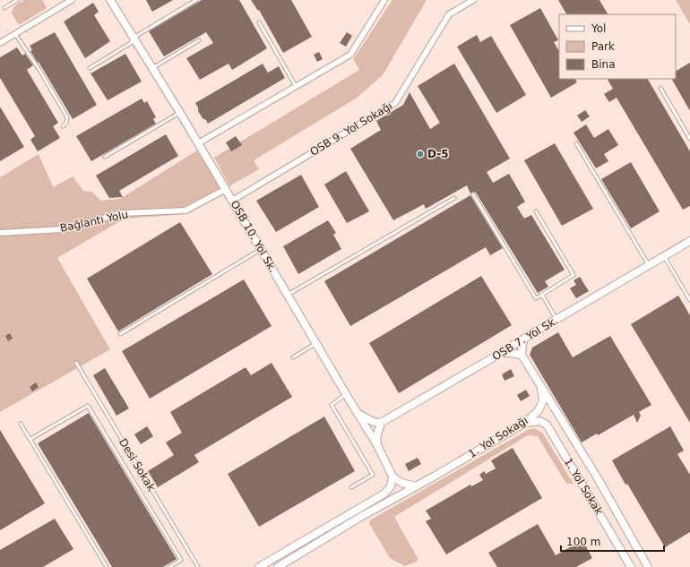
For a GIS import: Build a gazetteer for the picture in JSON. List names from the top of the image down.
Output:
{
  "streets": {
    "street": [
      "OSB 9. Yol Sokağı",
      "Bağlantı Yolu",
      "OSB 10. Yol Sk.",
      "OSB 7. Yol Sk.",
      "1. Yol Sokağı",
      "1. Yol Sokak"
    ],
    "lane": ["Desi Sokak"]
  },
  "crossings": [
    ["OSB 9. Yol Sokağı", "OSB 10. Yol Sk."],
    ["Bağlantı Yolu", "OSB 10. Yol Sk."],
    ["1. Yol Sokağı", "1. Yol Sokak"]
  ],
  "places": ["D-5"],
  "legend": ["Yol", "Park", "Bina"],
  "scale_bar": "100 m"
}
